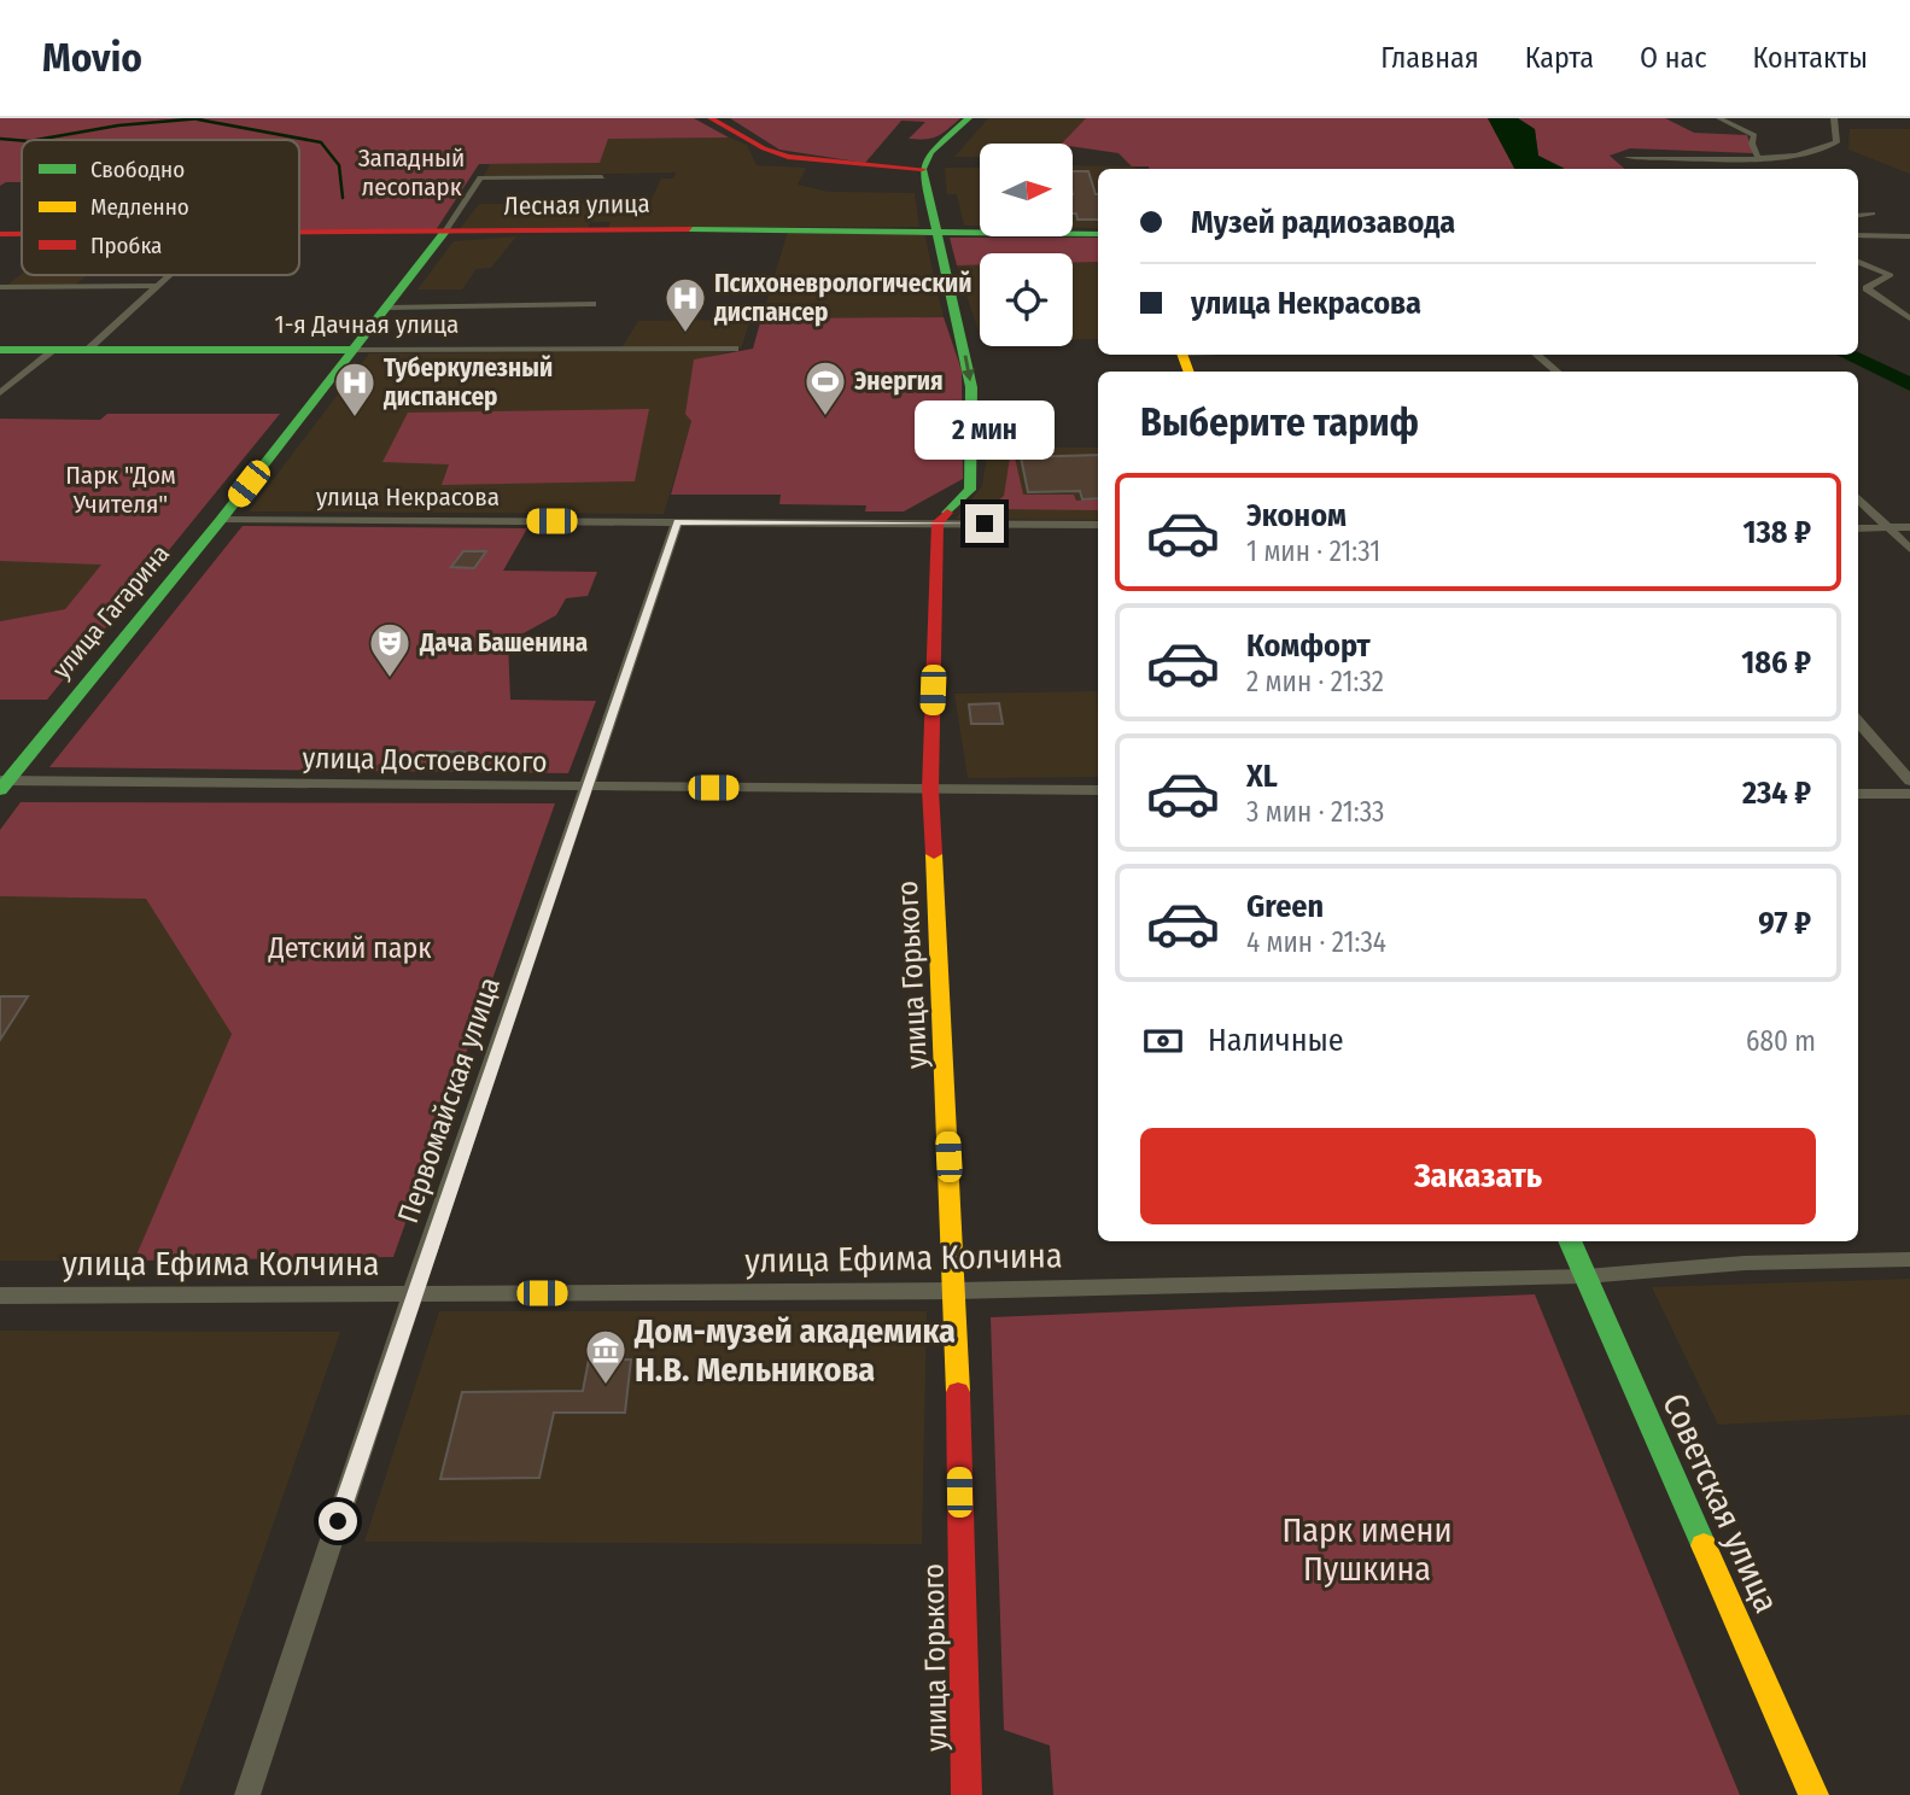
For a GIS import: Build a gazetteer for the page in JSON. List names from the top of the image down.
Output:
{
  "streets": {
    "street": [
      "Лесная улица",
      "1-я Дачная улица",
      "улица Некрасова",
      "улица Гагарина",
      "улица Достоевского",
      "улица Горького",
      "Первомайская улица",
      "улица Ефима Колчина",
      "Советская улица"
    ]
  },
  "crossings": [
    ["Лесная улица", "улица Гагарина"],
    ["1-я Дачная улица", "улица Гагарина"],
    ["улица Некрасова", "улица Гагарина"],
    ["улица Некрасова", "улица Горького"],
    ["улица Некрасова", "Первомайская улица"],
    ["улица Гагарина", "улица Достоевского"],
    ["улица Достоевского", "улица Горького"],
    ["улица Достоевского", "Первомайская улица"],
    ["улица Горького", "улица Ефима Колчина"],
    ["Первомайская улица", "улица Ефима Колчина"],
    ["улица Ефима Колчина", "Советская улица"]
  ],
  "parks": [
    "Западный лесопарк",
    "Парк \"Дом Учителя\"",
    "Детский парк",
    "Парк имени Пушкина"
  ],
  "places": {
    "hospital": ["Психоневрологический диспансер", "Туберкулезный диспансер"],
    "sports": ["Энергия"],
    "theatre": ["Дача Башенина"],
    "museum": ["Дом-музей академика Н.В. Мельникова"]
  },
  "legend": ["Свободно", "Медленно", "Пробка"],
  "north": "right",
  "page": {
    "header": "Movio",
    "nav": [
      "Главная",
      "Карта",
      "О нас",
      "Контакты"
    ],
    "banner": ["Музей радиозавода", "улица Некрасова"],
    "heading": "Выберите тариф",
    "bubble": "2 мин",
    "list": [
      {
        "name": "Эконом",
        "note": "1 мин · 21:31",
        "value": "138 ₽"
      },
      {
        "name": "Комфорт",
        "note": "2 мин · 21:32",
        "value": "186 ₽"
      },
      {
        "name": "XL",
        "note": "3 мин · 21:33",
        "value": "234 ₽"
      },
      {
        "name": "Green",
        "note": "4 мин · 21:34",
        "value": "97 ₽"
      }
    ],
    "pay": ["Наличные", "680 m"],
    "buttons": "Заказать"
  }
}
